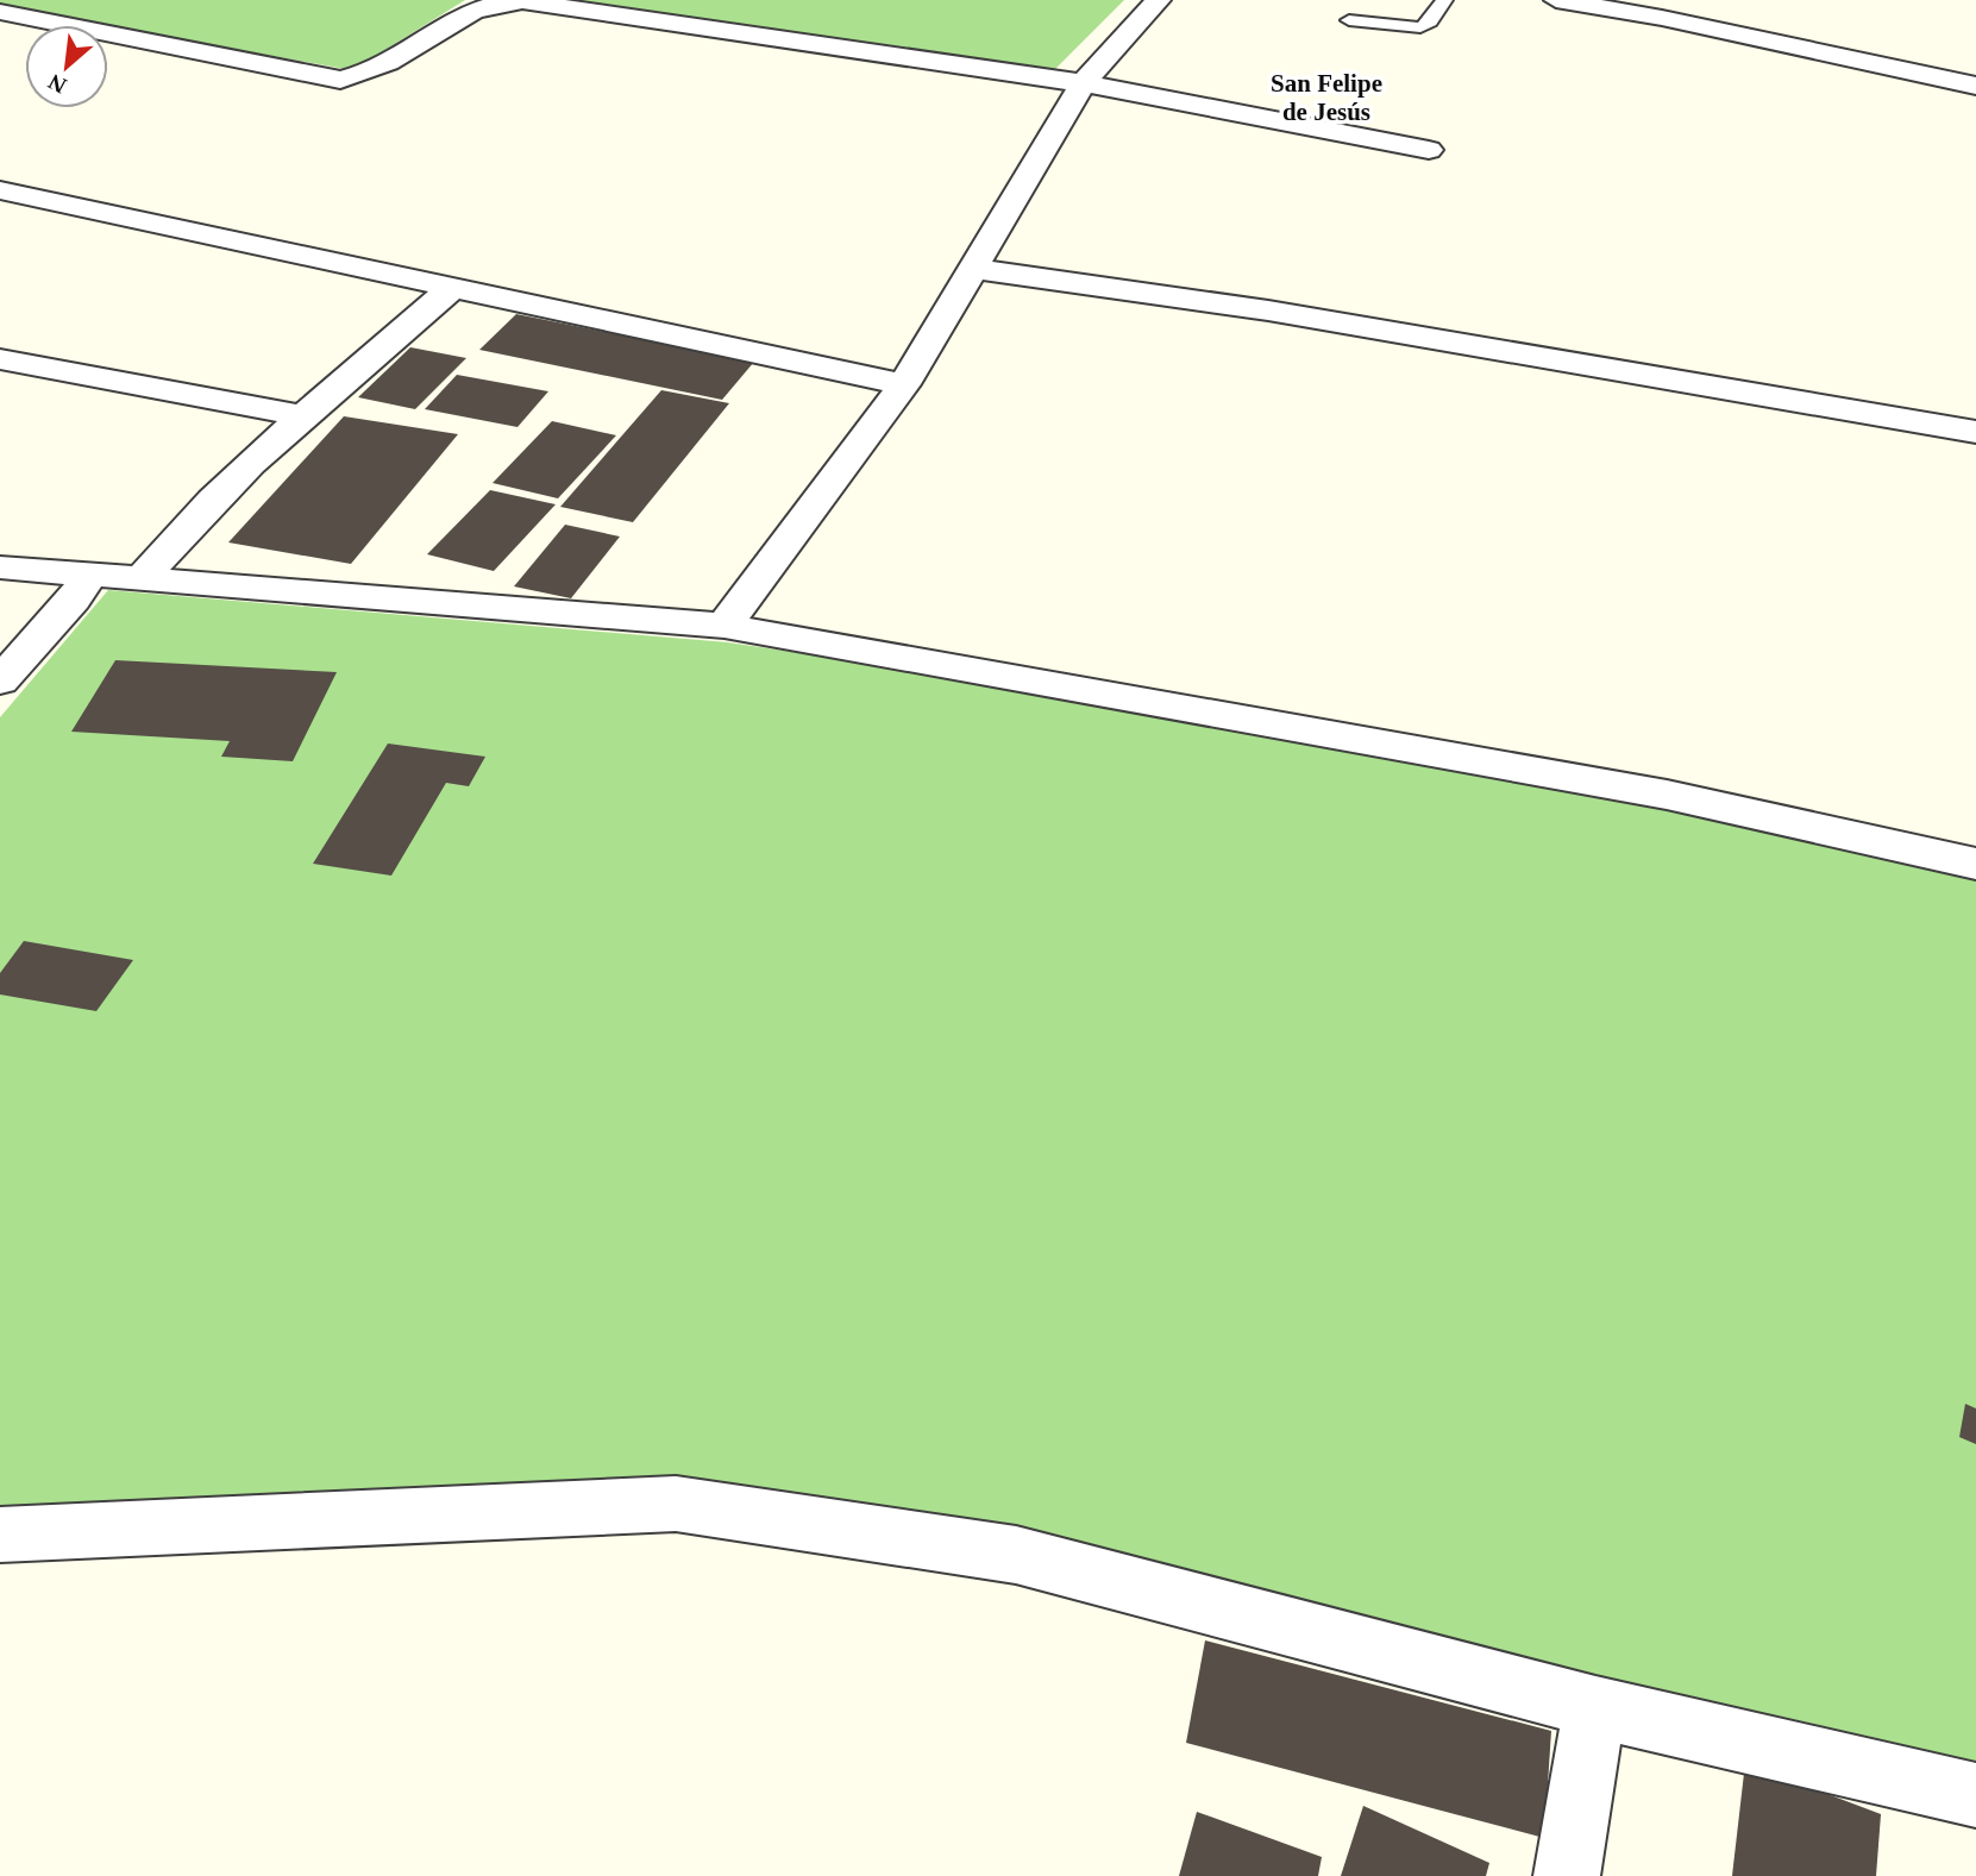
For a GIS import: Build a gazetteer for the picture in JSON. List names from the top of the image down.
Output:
{
  "districts": ["San Felipe de Jesús"],
  "north": "bottom left"
}
